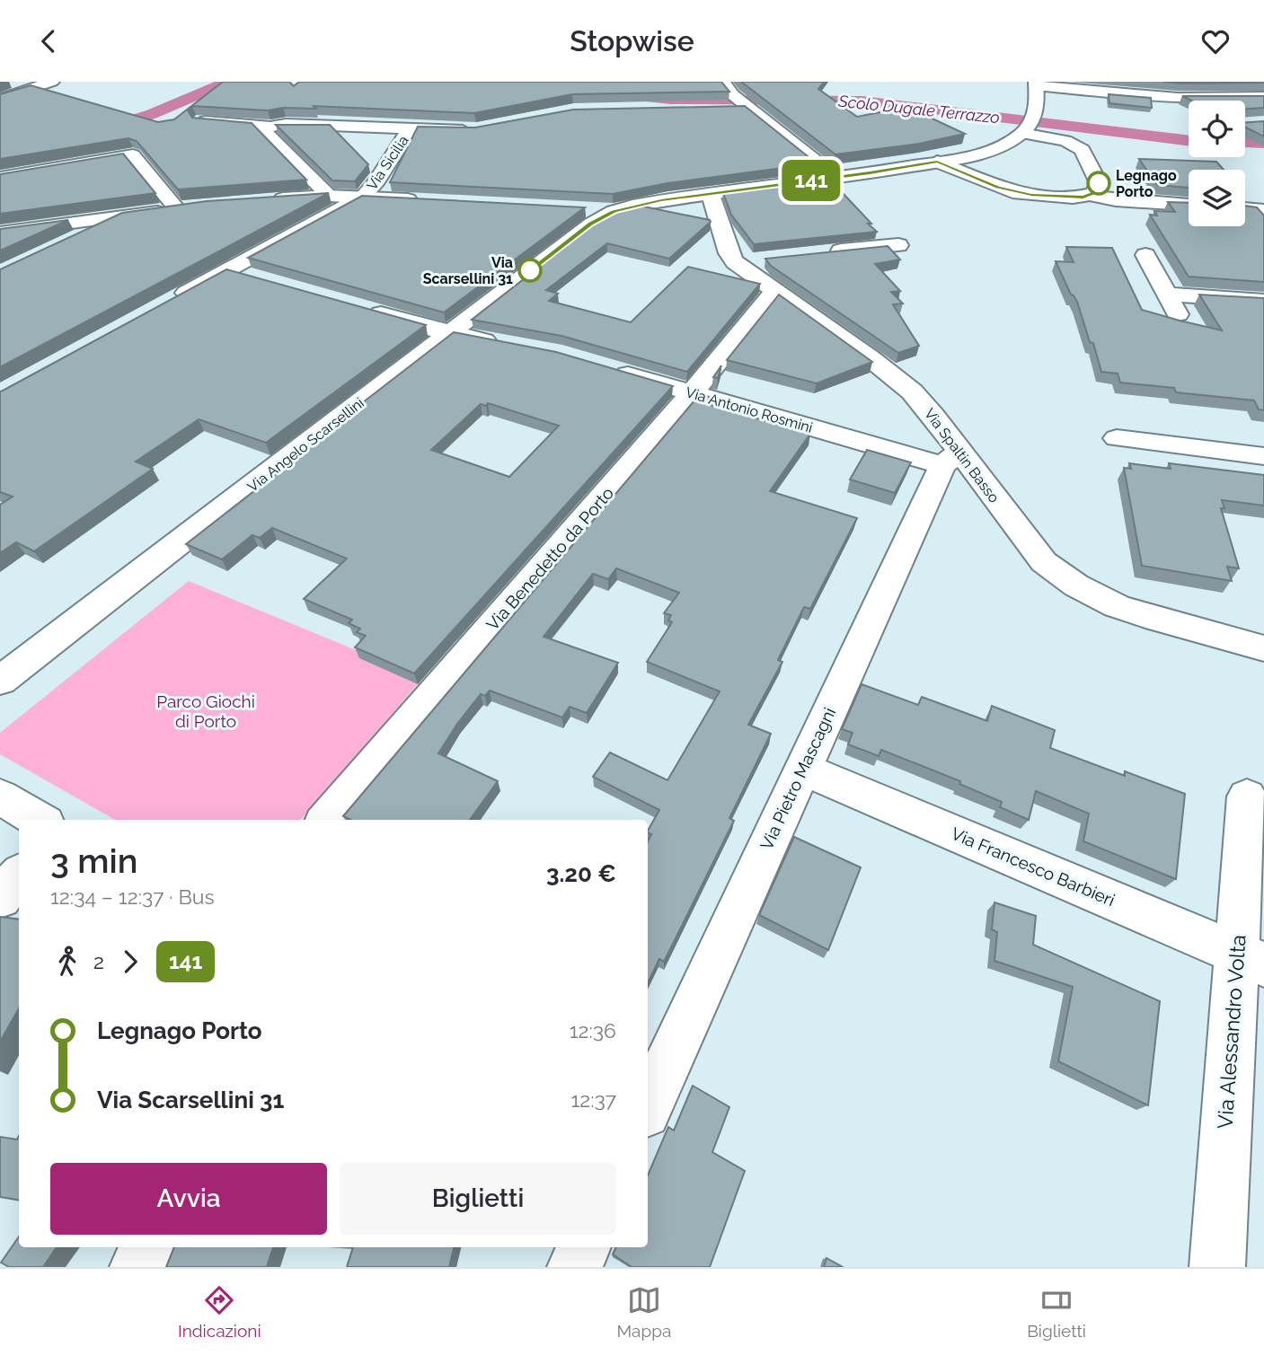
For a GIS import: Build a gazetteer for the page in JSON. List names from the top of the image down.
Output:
{
  "streets": {
    "street": [
      "Via Sicilia",
      "Via Antonio Rosmini",
      "Via Angelo Scarsellini",
      "Via Spaltin Basso",
      "Via Benedetto da Porto",
      "Via Pietro Mascagni",
      "Via Francesco Barbieri",
      "Via Alessandro Volta"
    ]
  },
  "crossings": [
    ["Via Antonio Rosmini", "Via Spaltin Basso"],
    ["Via Antonio Rosmini", "Via Benedetto da Porto"],
    ["Via Antonio Rosmini", "Via Pietro Mascagni"],
    ["Via Spaltin Basso", "Via Benedetto da Porto"],
    ["Via Spaltin Basso", "Via Pietro Mascagni"],
    ["Via Pietro Mascagni", "Via Francesco Barbieri"],
    ["Via Francesco Barbieri", "Via Alessandro Volta"]
  ],
  "water": ["Scolo Dugale Terrazzo"],
  "parks": ["Parco Giochi di Porto"],
  "places": ["Legnago Porto", "Via Scarsellini 31"],
  "lines": ["bus line 141"],
  "page": {
    "header": "Stopwise",
    "on_map": "141",
    "heading": ["3 min", "12:34 – 12:37 · Bus", "3.20 €"],
    "legs": ["2", "141"],
    "list": [
      {
        "name": "Legnago Porto",
        "value": "12:36"
      },
      {
        "name": "Via Scarsellini 31",
        "value": "12:37"
      }
    ],
    "buttons": ["Avvia", "Biglietti"],
    "tabs": ["Indicazioni", "Mappa", "Biglietti"]
  }
}
